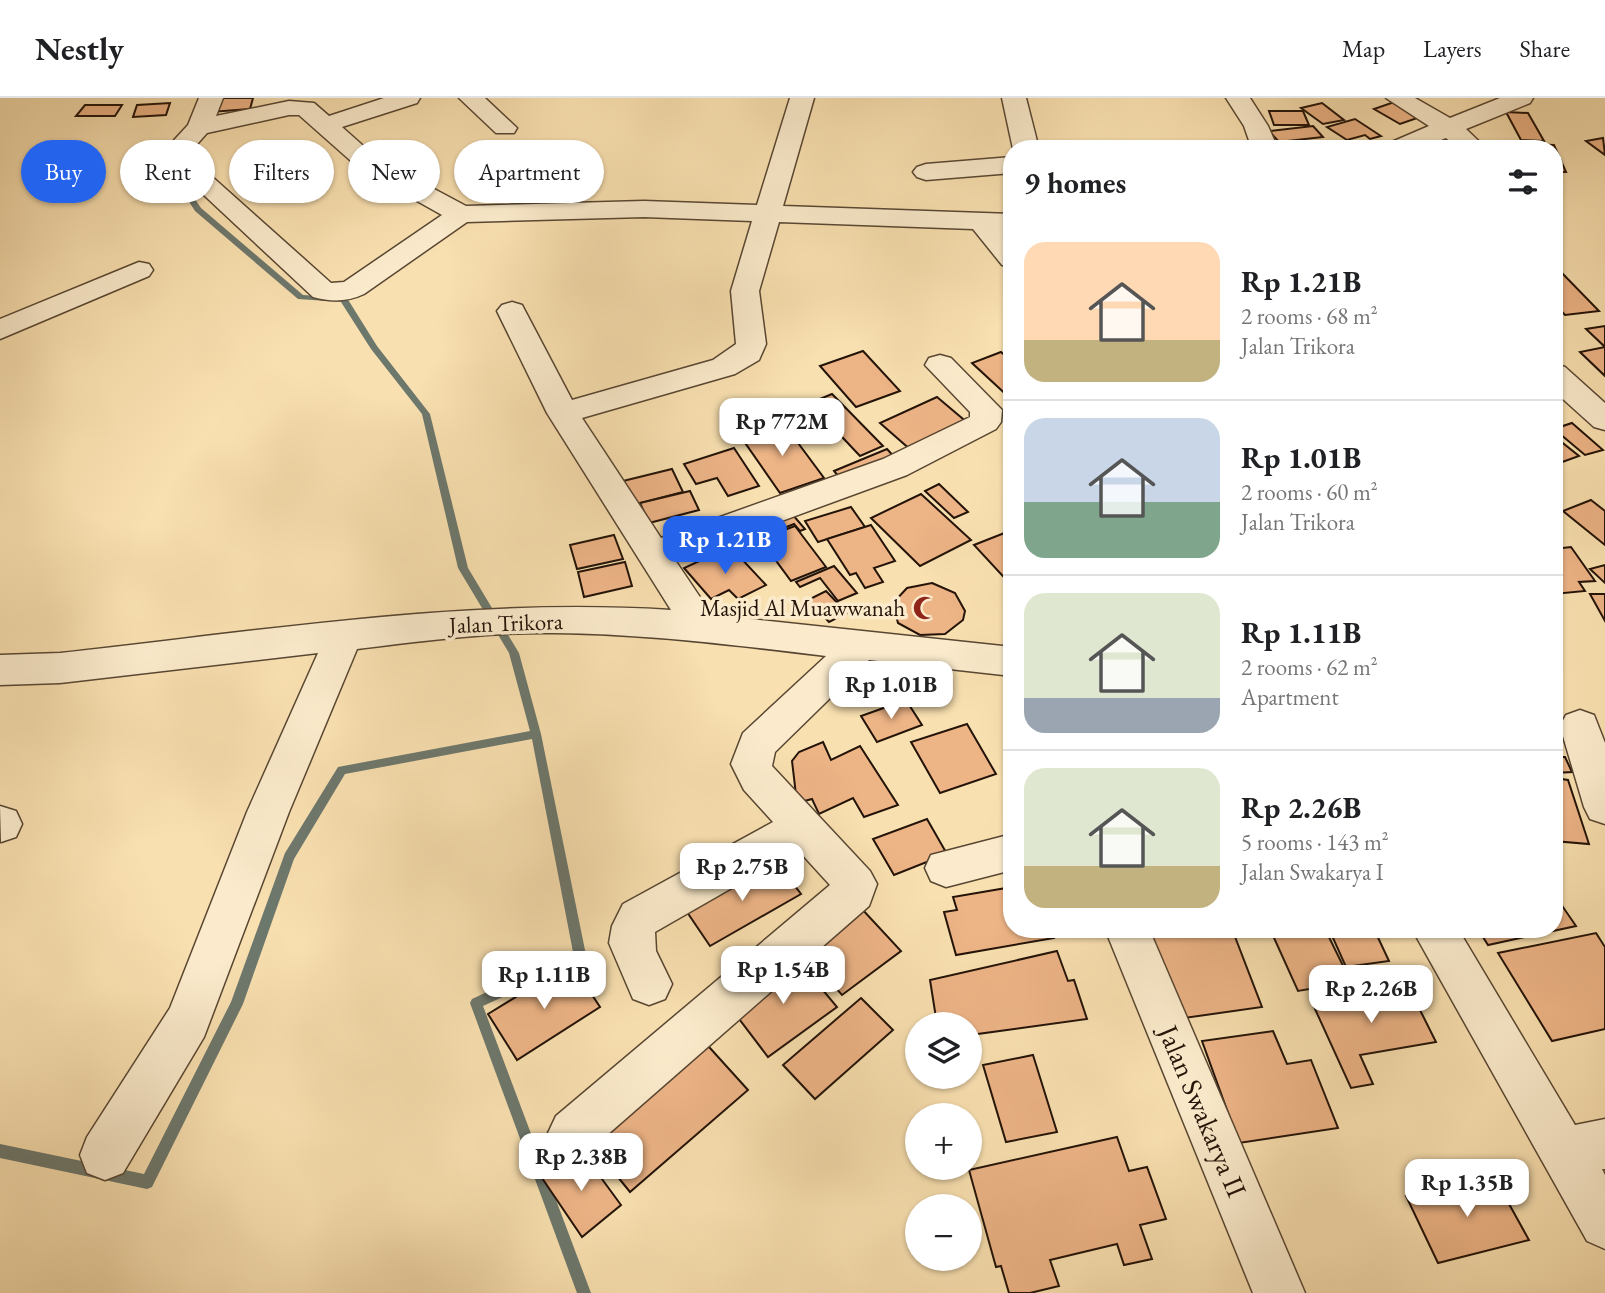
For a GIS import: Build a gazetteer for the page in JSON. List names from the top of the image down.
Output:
{
  "streets": {
    "street": ["Jalan Trikora", "Jalan Swakarya II"]
  },
  "places": {
    "mosque": ["Masjid Al Muawwanah"]
  },
  "page": {
    "header": "Nestly",
    "nav": ["Map", "Layers", "Share"],
    "chip": [
      "Buy",
      "Rent",
      "Filters",
      "New",
      "Apartment"
    ],
    "heading": "9 homes",
    "list": [
      {
        "name": "Rp 1.21B",
        "note": "2 rooms · 68 m² · Jalan Trikora"
      },
      {
        "name": "Rp 1.01B",
        "note": "2 rooms · 60 m² · Jalan Trikora"
      },
      {
        "name": "Rp 1.11B",
        "note": "2 rooms · 62 m² · Apartment"
      },
      {
        "name": "Rp 2.26B",
        "note": "5 rooms · 143 m² · Jalan Swakarya I"
      }
    ],
    "price": [
      "Rp 772M",
      "Rp 1.21B",
      "Rp 1.01B",
      "Rp 2.75B",
      "Rp 1.54B",
      "Rp 1.11B",
      "Rp 2.26B",
      "Rp 2.38B",
      "Rp 1.35B"
    ],
    "map_buttons": ["+", "−"]
  }
}
